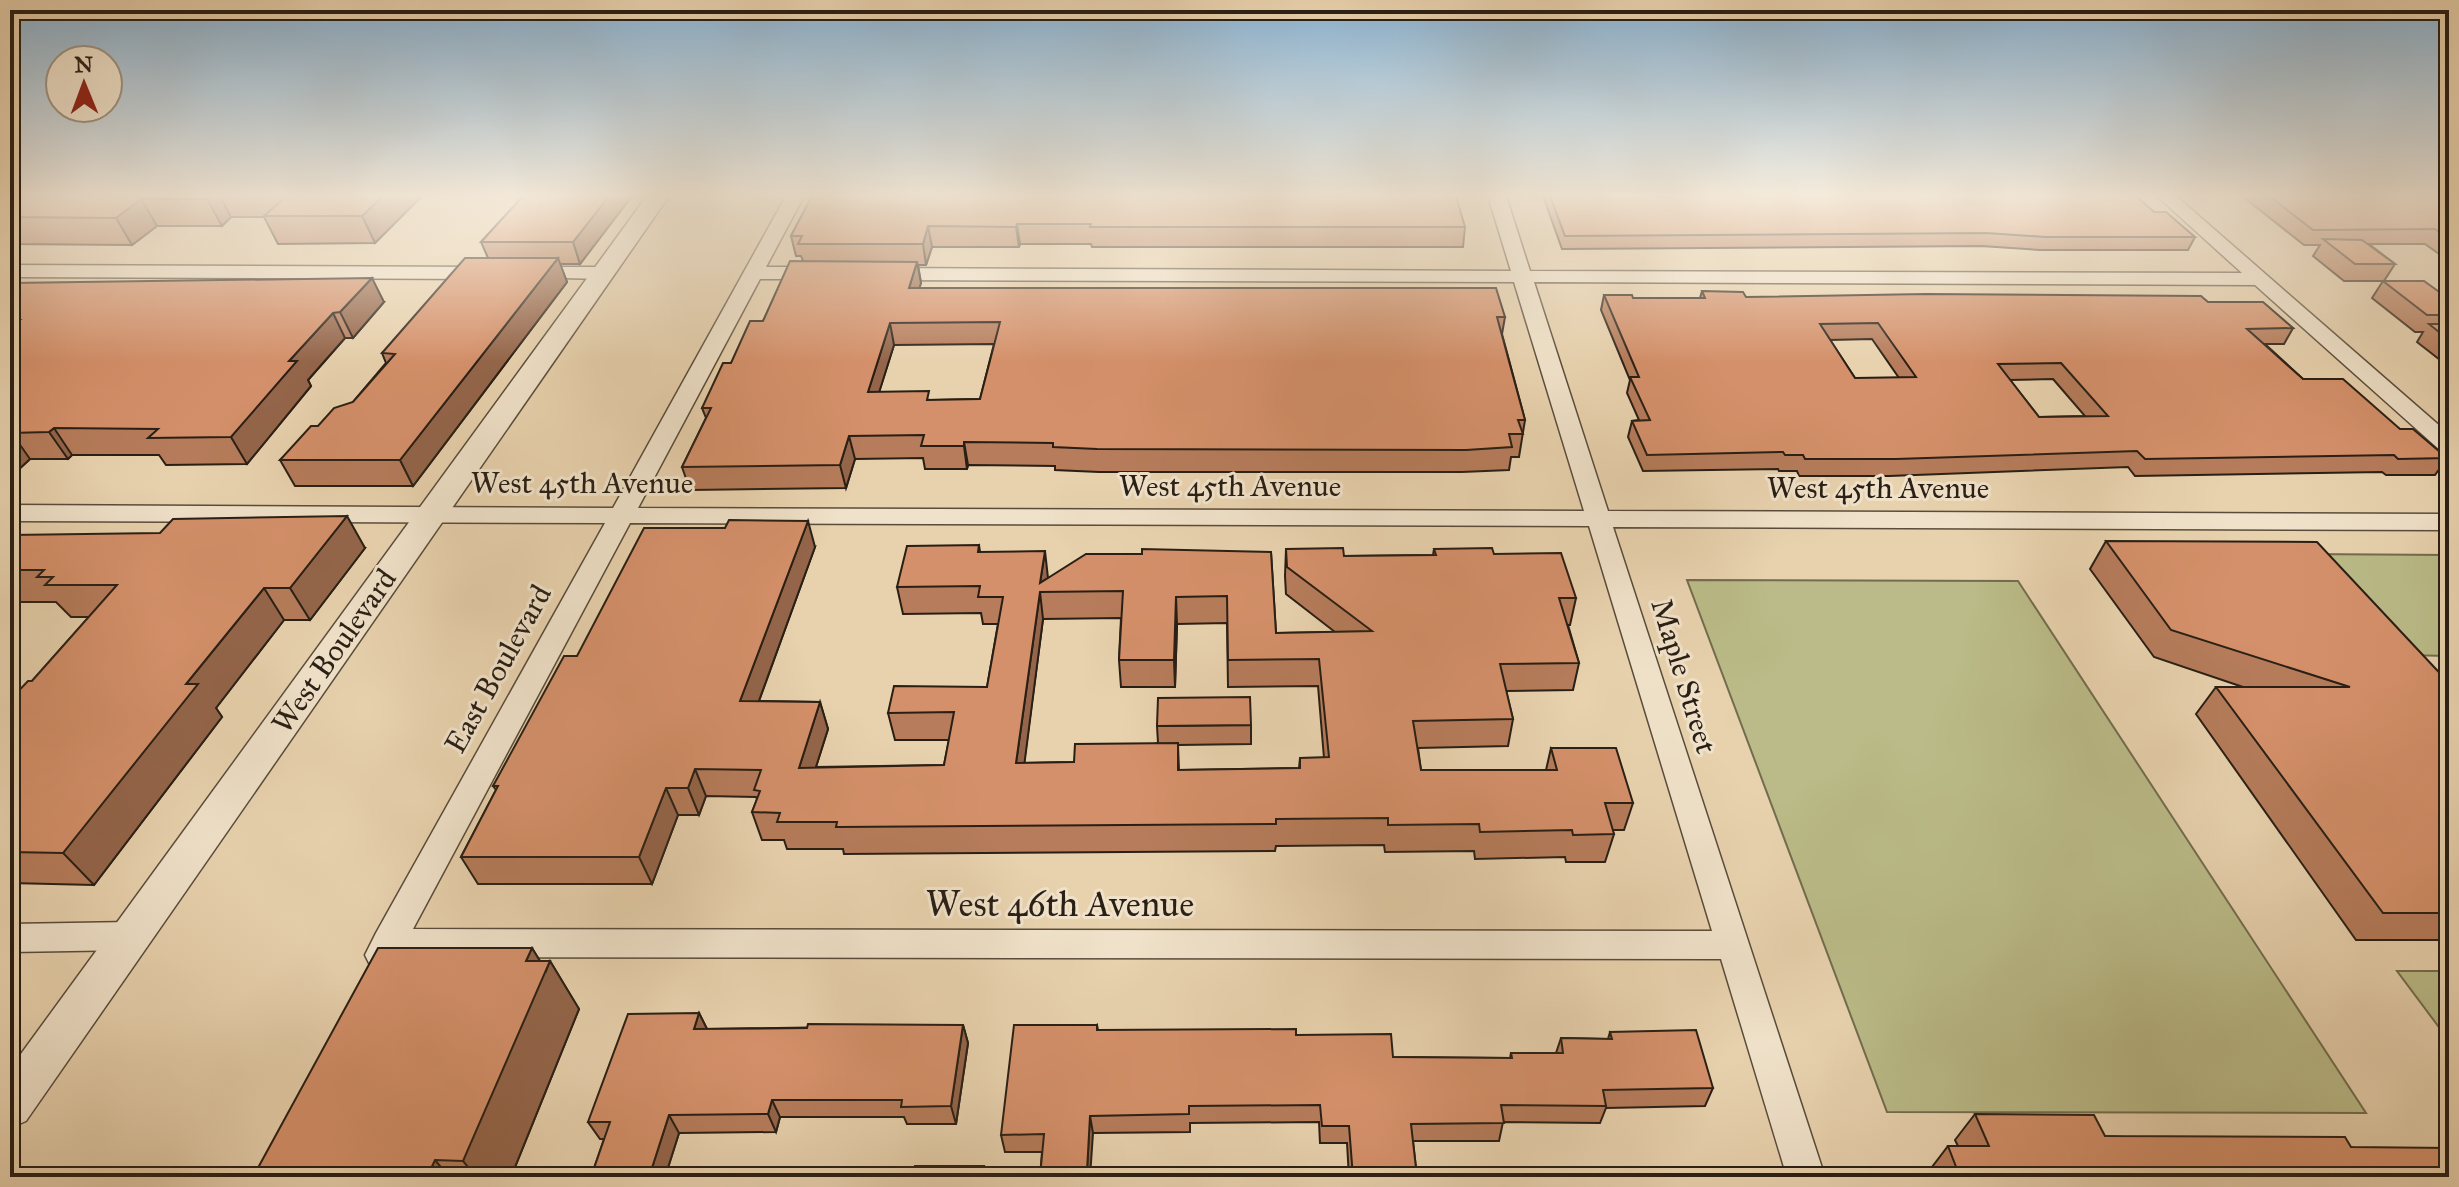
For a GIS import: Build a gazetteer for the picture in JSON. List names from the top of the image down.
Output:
{
  "streets": {
    "street": [
      "West 45th Avenue",
      "West Boulevard",
      "East Boulevard",
      "Maple Street",
      "West 46th Avenue"
    ]
  },
  "crossings": [
    ["West 45th Avenue", "West Boulevard"],
    ["West 45th Avenue", "East Boulevard"],
    ["West 45th Avenue", "Maple Street"],
    ["East Boulevard", "West 46th Avenue"],
    ["Maple Street", "West 46th Avenue"]
  ],
  "north": "top"
}
